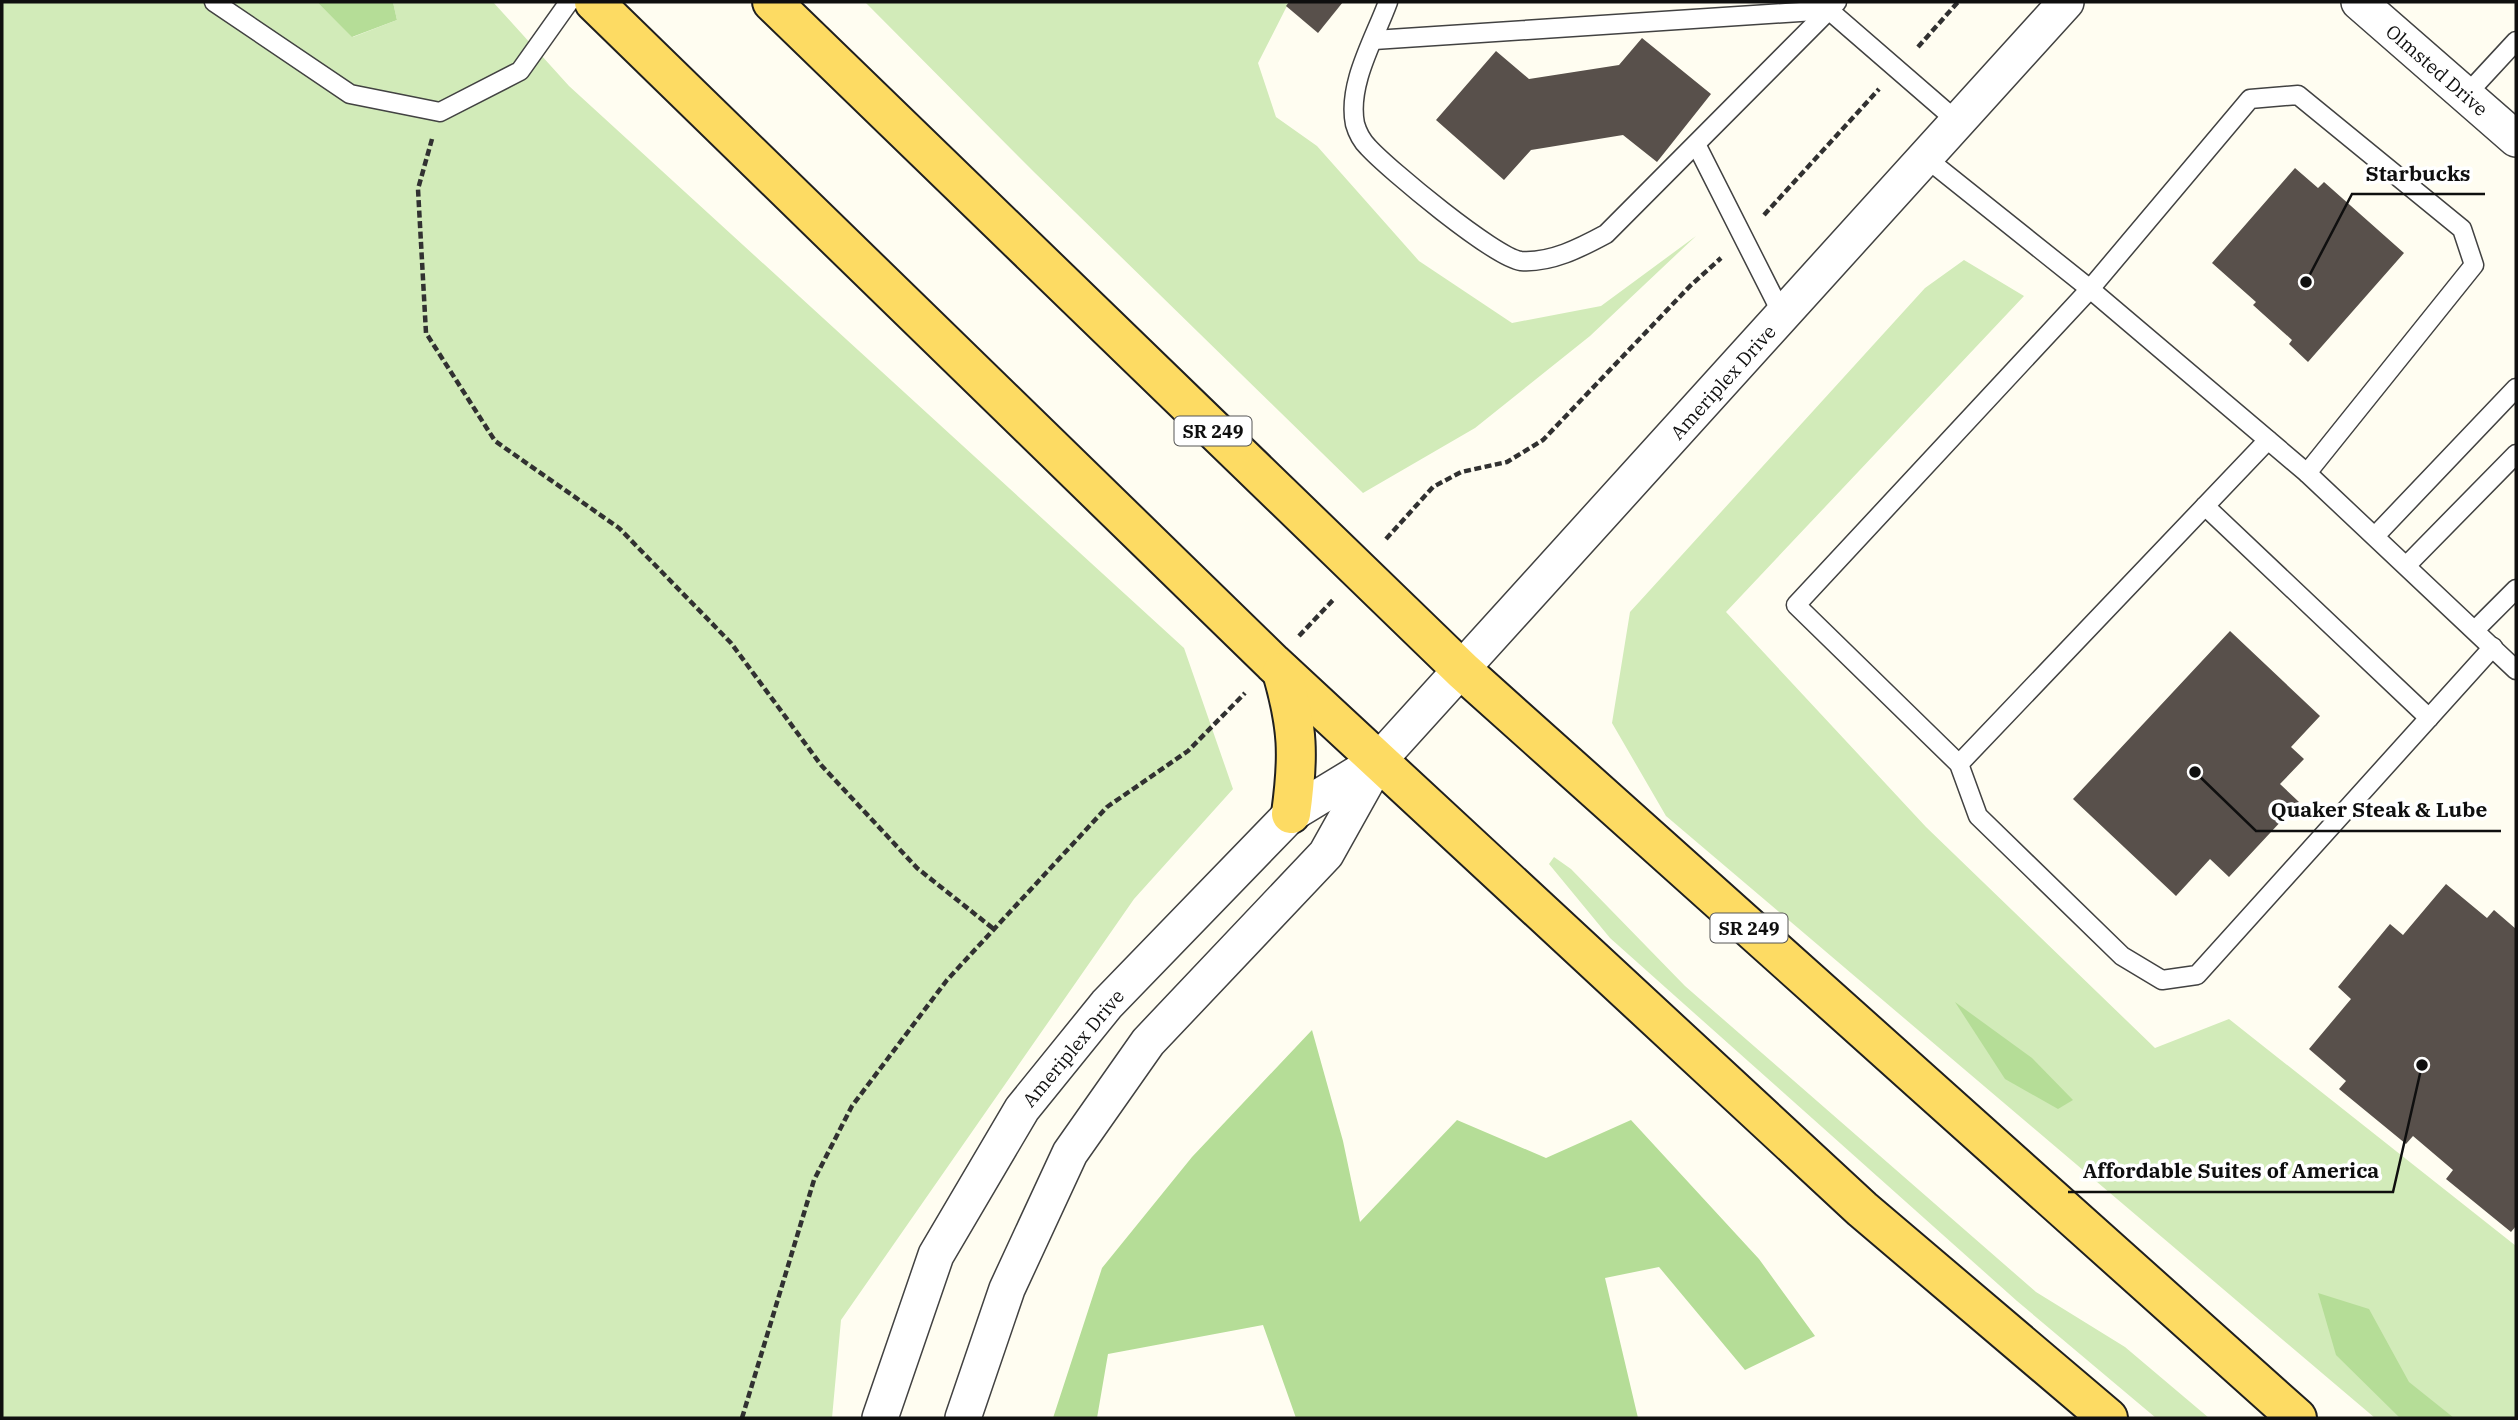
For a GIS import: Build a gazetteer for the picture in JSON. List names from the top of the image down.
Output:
{
  "streets": {
    "main road": ["SR 249"],
    "street": ["Olmsted Drive", "Ameriplex Drive"]
  },
  "crossings": [
    ["Ameriplex Drive", "SR 249"]
  ],
  "places": ["Starbucks", "Quaker Steak & Lube", "Affordable Suites of America"]
}
